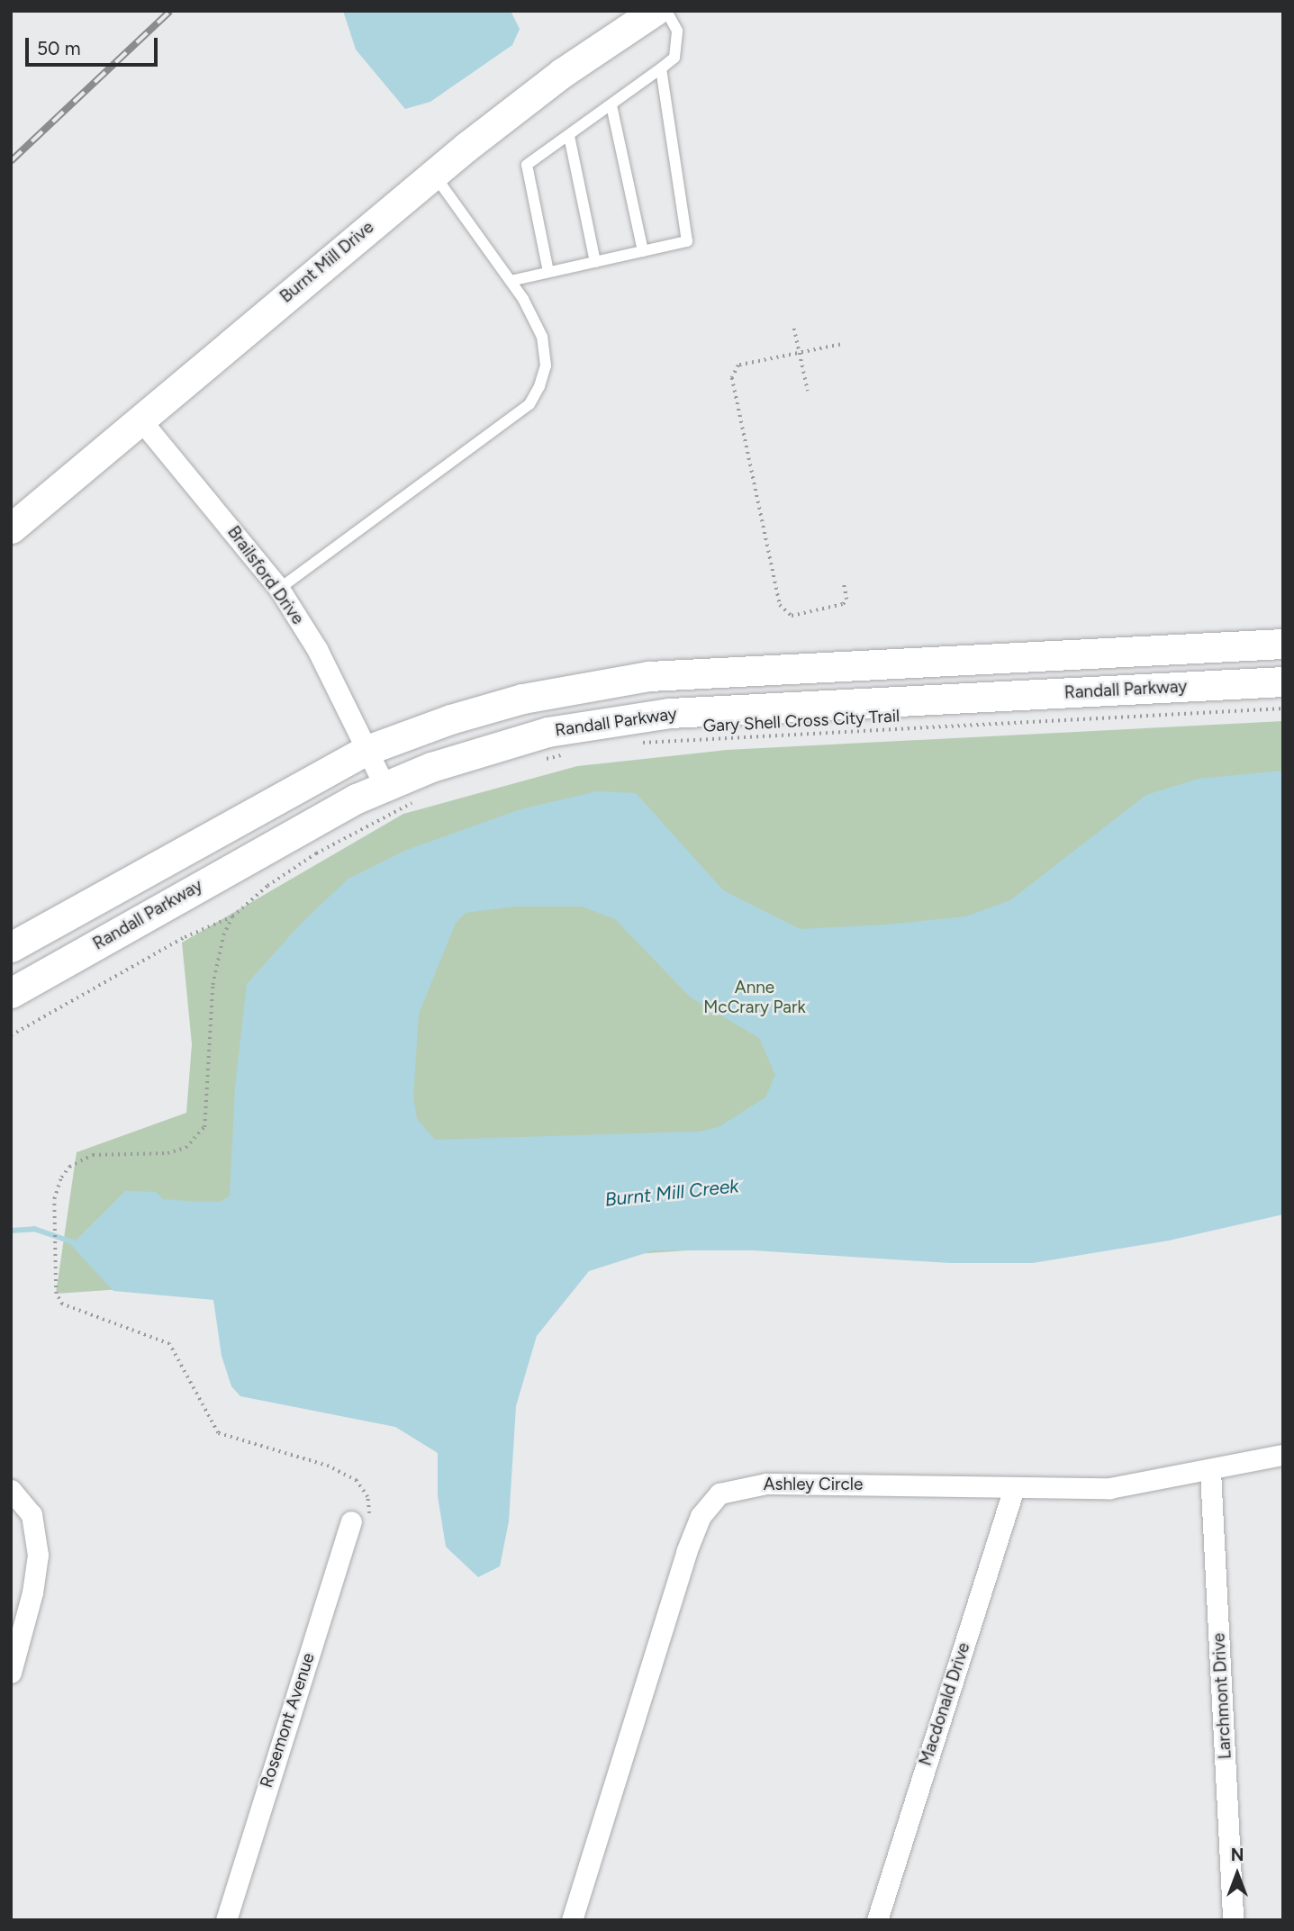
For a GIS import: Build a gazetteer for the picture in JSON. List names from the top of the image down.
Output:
{
  "streets": {
    "main road": ["Burnt Mill Drive", "Randall Parkway"],
    "street": [
      "Brailsford Drive",
      "Ashley Circle",
      "Larchmont Drive",
      "Macdonald Drive",
      "Rosemont Avenue"
    ],
    "path": ["Gary Shell Cross City Trail"]
  },
  "crossings": [
    ["Burnt Mill Drive", "Brailsford Drive"],
    ["Brailsford Drive", "Randall Parkway"],
    ["Ashley Circle", "Larchmont Drive"],
    ["Ashley Circle", "Macdonald Drive"]
  ],
  "water": ["Burnt Mill Creek"],
  "parks": ["Anne McCrary Park"],
  "scale_bar": "50 m",
  "north": "top"
}
